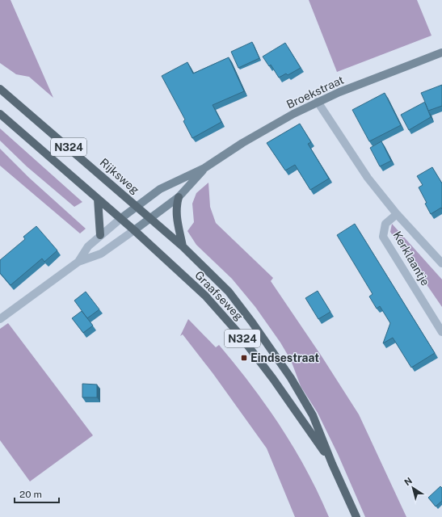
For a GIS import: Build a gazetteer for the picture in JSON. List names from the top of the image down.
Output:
{
  "streets": {
    "main road": [
      "Broekstraat",
      "N324",
      "Rijksweg",
      "Graafseweg"
    ],
    "street": ["Kerklaantje"]
  },
  "crossings": [
    ["Broekstraat", "N324"],
    ["Broekstraat", "Rijksweg"],
    ["Broekstraat", "Kerklaantje"],
    ["Broekstraat", "Graafseweg"],
    ["N324", "Graafseweg"],
    ["Rijksweg", "Graafseweg"]
  ],
  "places": {
    "transit": ["Eindsestraat"]
  },
  "scale_bar": "20 m",
  "north": "top left"
}
